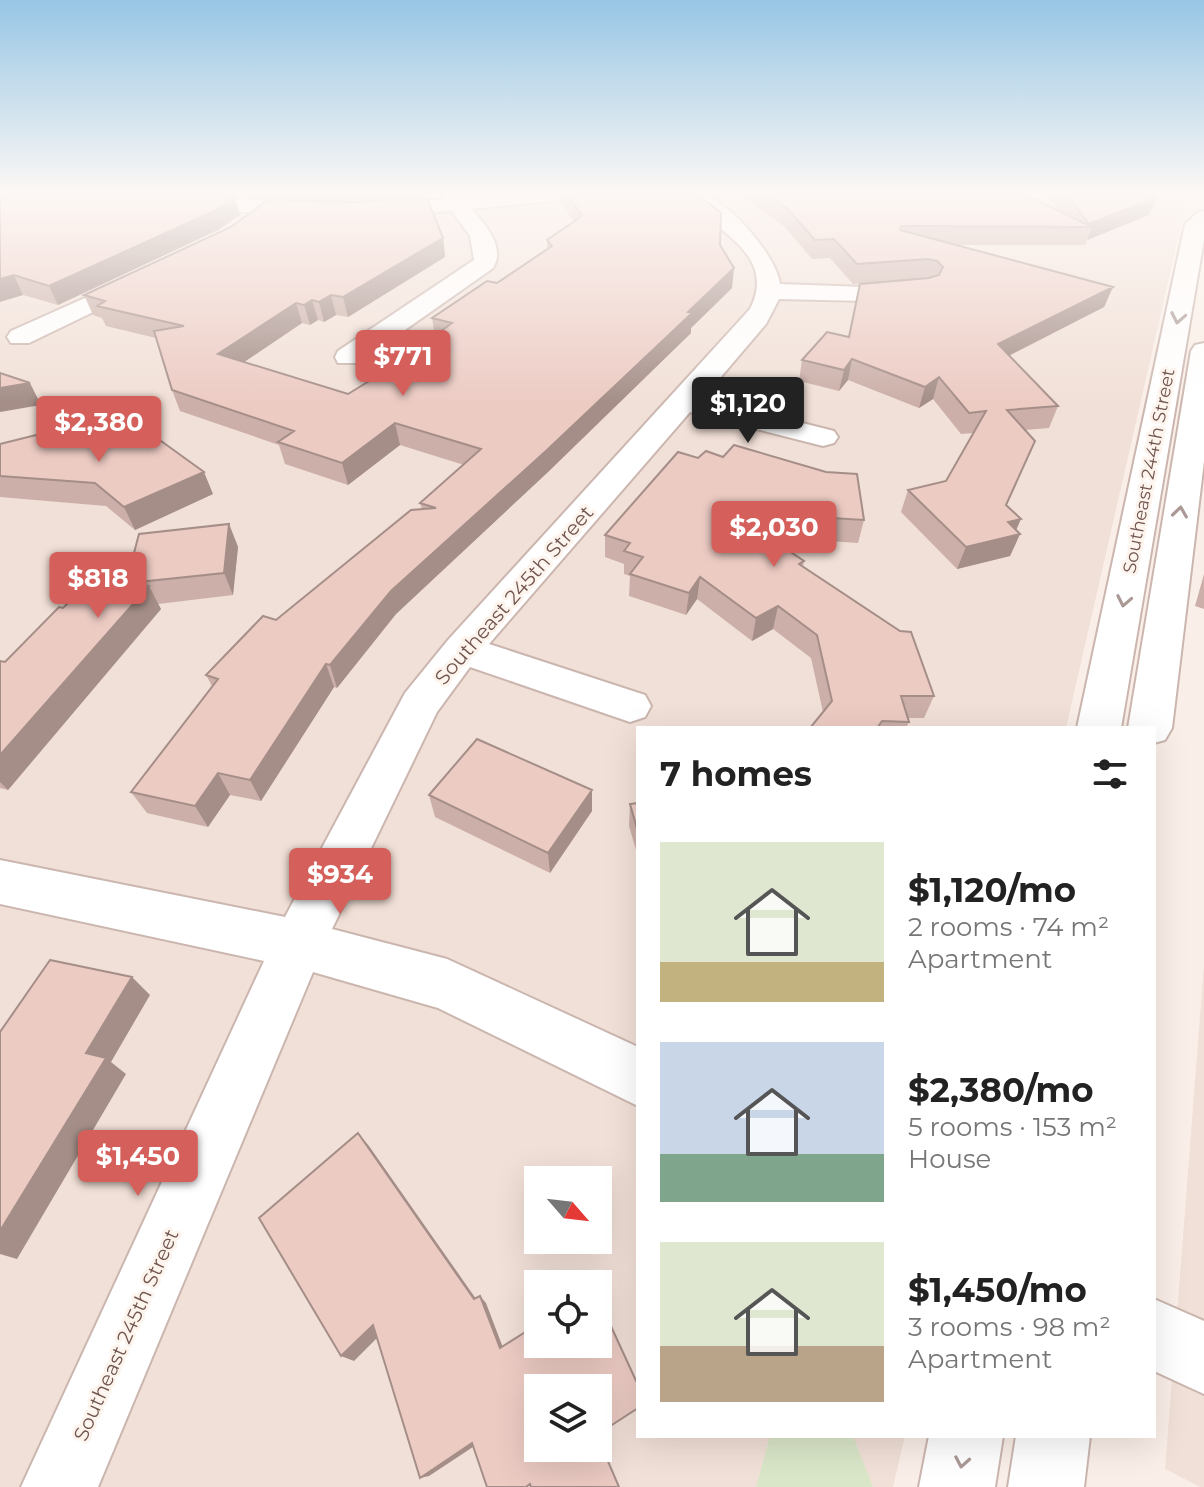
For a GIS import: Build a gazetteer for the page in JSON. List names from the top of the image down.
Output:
{
  "streets": {
    "street": ["Southeast 244th Street", "Southeast 245th Street"]
  },
  "north": "bottom right",
  "page": {
    "price": [
      "$771",
      "$1,120",
      "$2,380",
      "$2,030",
      "$818",
      "$934",
      "$1,450"
    ],
    "heading": "7 homes",
    "list": [
      {
        "name": "$1,120/mo",
        "note": "2 rooms · 74 m² · Apartment"
      },
      {
        "name": "$2,380/mo",
        "note": "5 rooms · 153 m² · House"
      },
      {
        "name": "$1,450/mo",
        "note": "3 rooms · 98 m² · Apartment"
      }
    ]
  }
}
